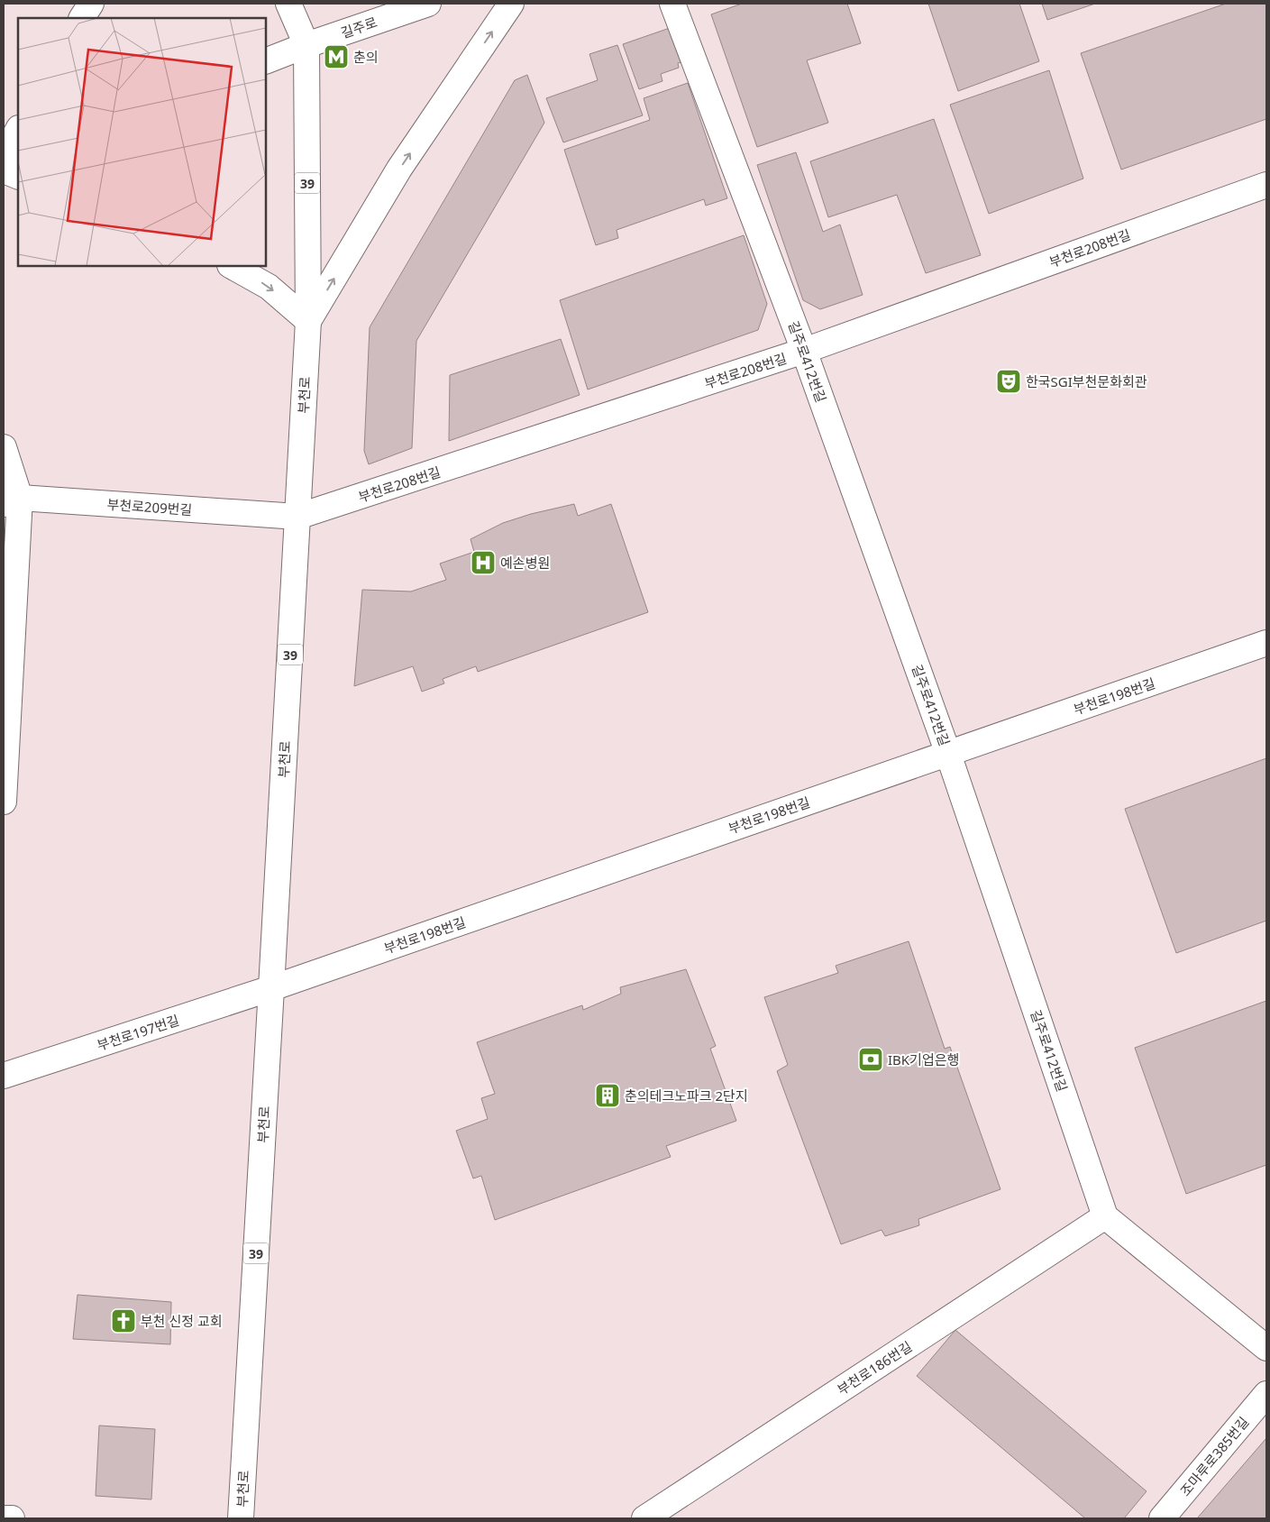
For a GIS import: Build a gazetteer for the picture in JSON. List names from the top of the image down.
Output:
{
  "streets": {
    "street": [
      "길주로",
      "39",
      "부천로208번길",
      "길주로412번길",
      "부천로",
      "부천로209번길",
      "부천로198번길",
      "부천로197번길",
      "부천로186번길",
      "조마루로385번길"
    ]
  },
  "crossings": [
    ["길주로", "부천로"],
    ["부천로208번길", "길주로412번길"],
    ["부천로208번길", "부천로"],
    ["부천로208번길", "부천로209번길"],
    ["길주로412번길", "부천로198번길"],
    ["길주로412번길", "부천로186번길"],
    ["부천로", "부천로209번길"],
    ["부천로", "부천로198번길"],
    ["부천로", "부천로197번길"],
    ["부천로198번길", "부천로197번길"]
  ],
  "places": {
    "metro station": ["춘의"],
    "theatre": ["한국SGI부천문화회관"],
    "hospital": ["예손병원"],
    "bank": ["IBK기업은행"],
    "building": ["춘의테크노파크 2단지"],
    "church": ["부천 신정 교회"]
  }
}
